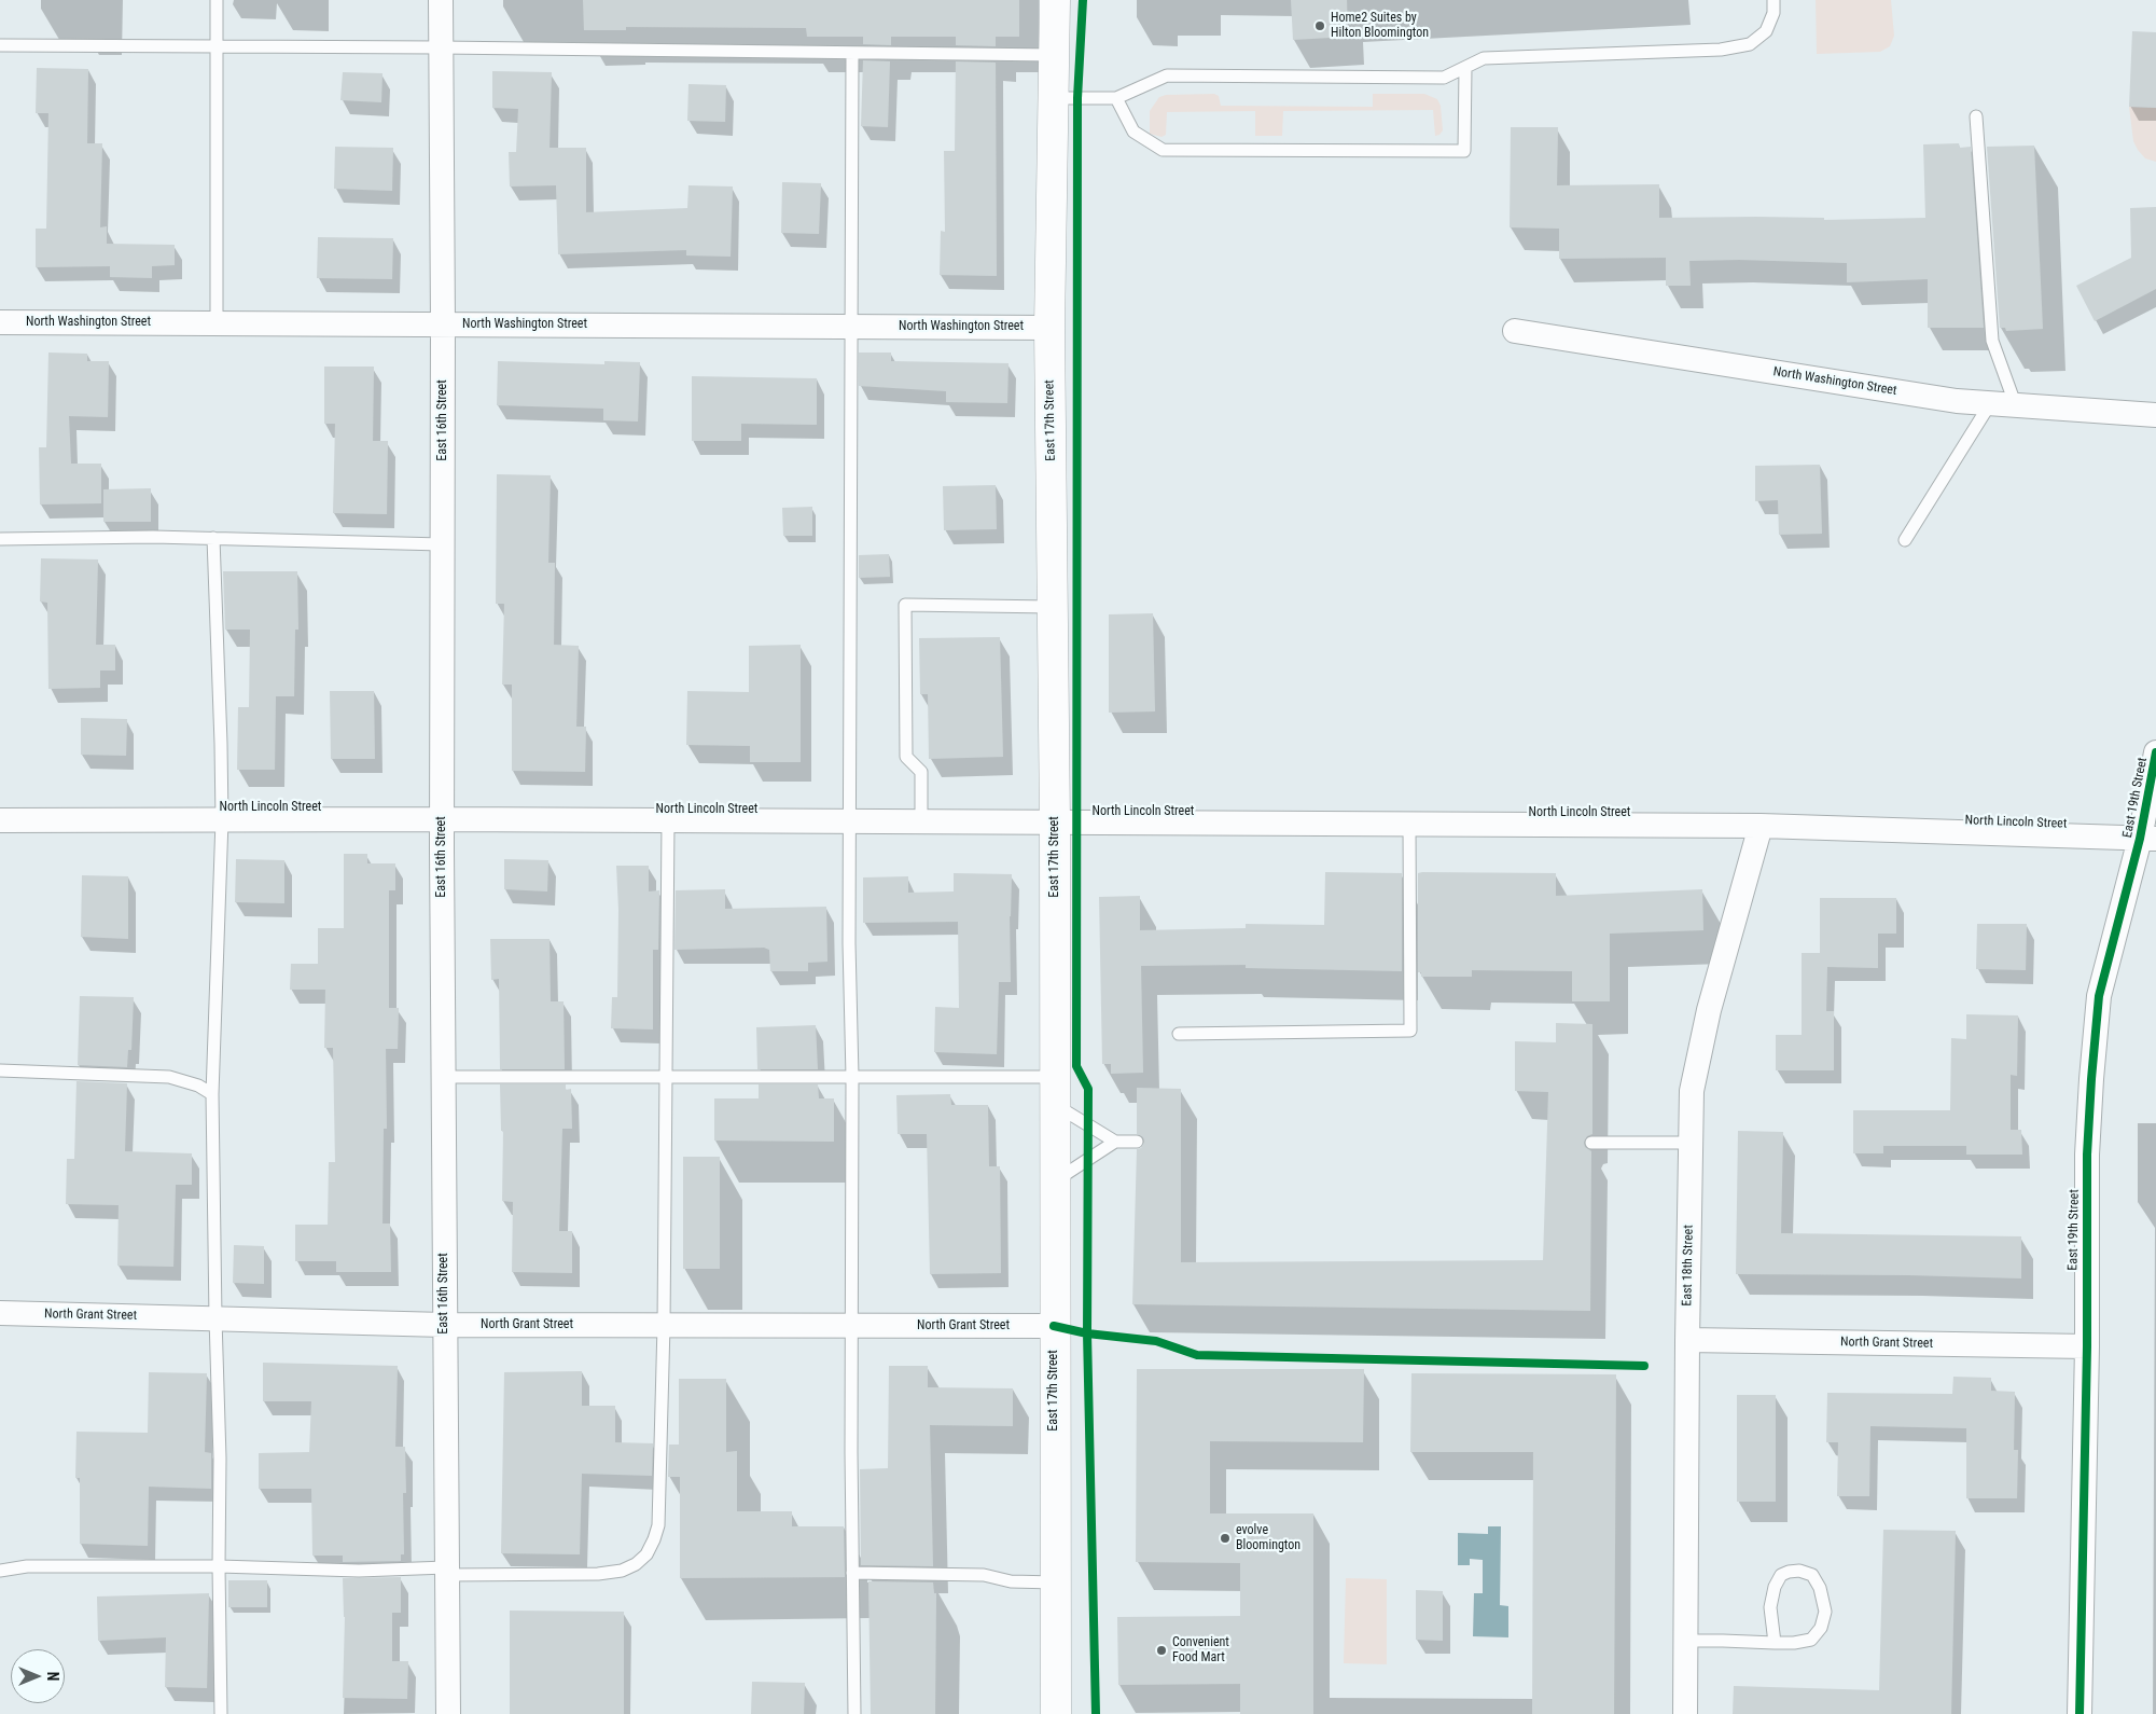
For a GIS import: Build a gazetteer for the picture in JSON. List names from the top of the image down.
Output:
{
  "streets": {
    "main road": ["East 17th Street"],
    "street": [
      "North Washington Street",
      "East 16th Street",
      "East 19th Street",
      "North Lincoln Street",
      "East 18th Street",
      "North Grant Street"
    ]
  },
  "crossings": [
    ["North Washington Street", "East 16th Street"],
    ["North Washington Street", "East 17th Street"],
    ["East 16th Street", "North Lincoln Street"],
    ["East 16th Street", "North Grant Street"],
    ["East 17th Street", "North Lincoln Street"],
    ["East 17th Street", "North Grant Street"],
    ["East 19th Street", "North Lincoln Street"],
    ["East 19th Street", "North Grant Street"],
    ["North Lincoln Street", "East 18th Street"],
    ["East 18th Street", "North Grant Street"]
  ],
  "places": ["Home2 Suites by Hilton Bloomington", "evolve Bloomington", "Convenient Food Mart"],
  "north": "right"
}
